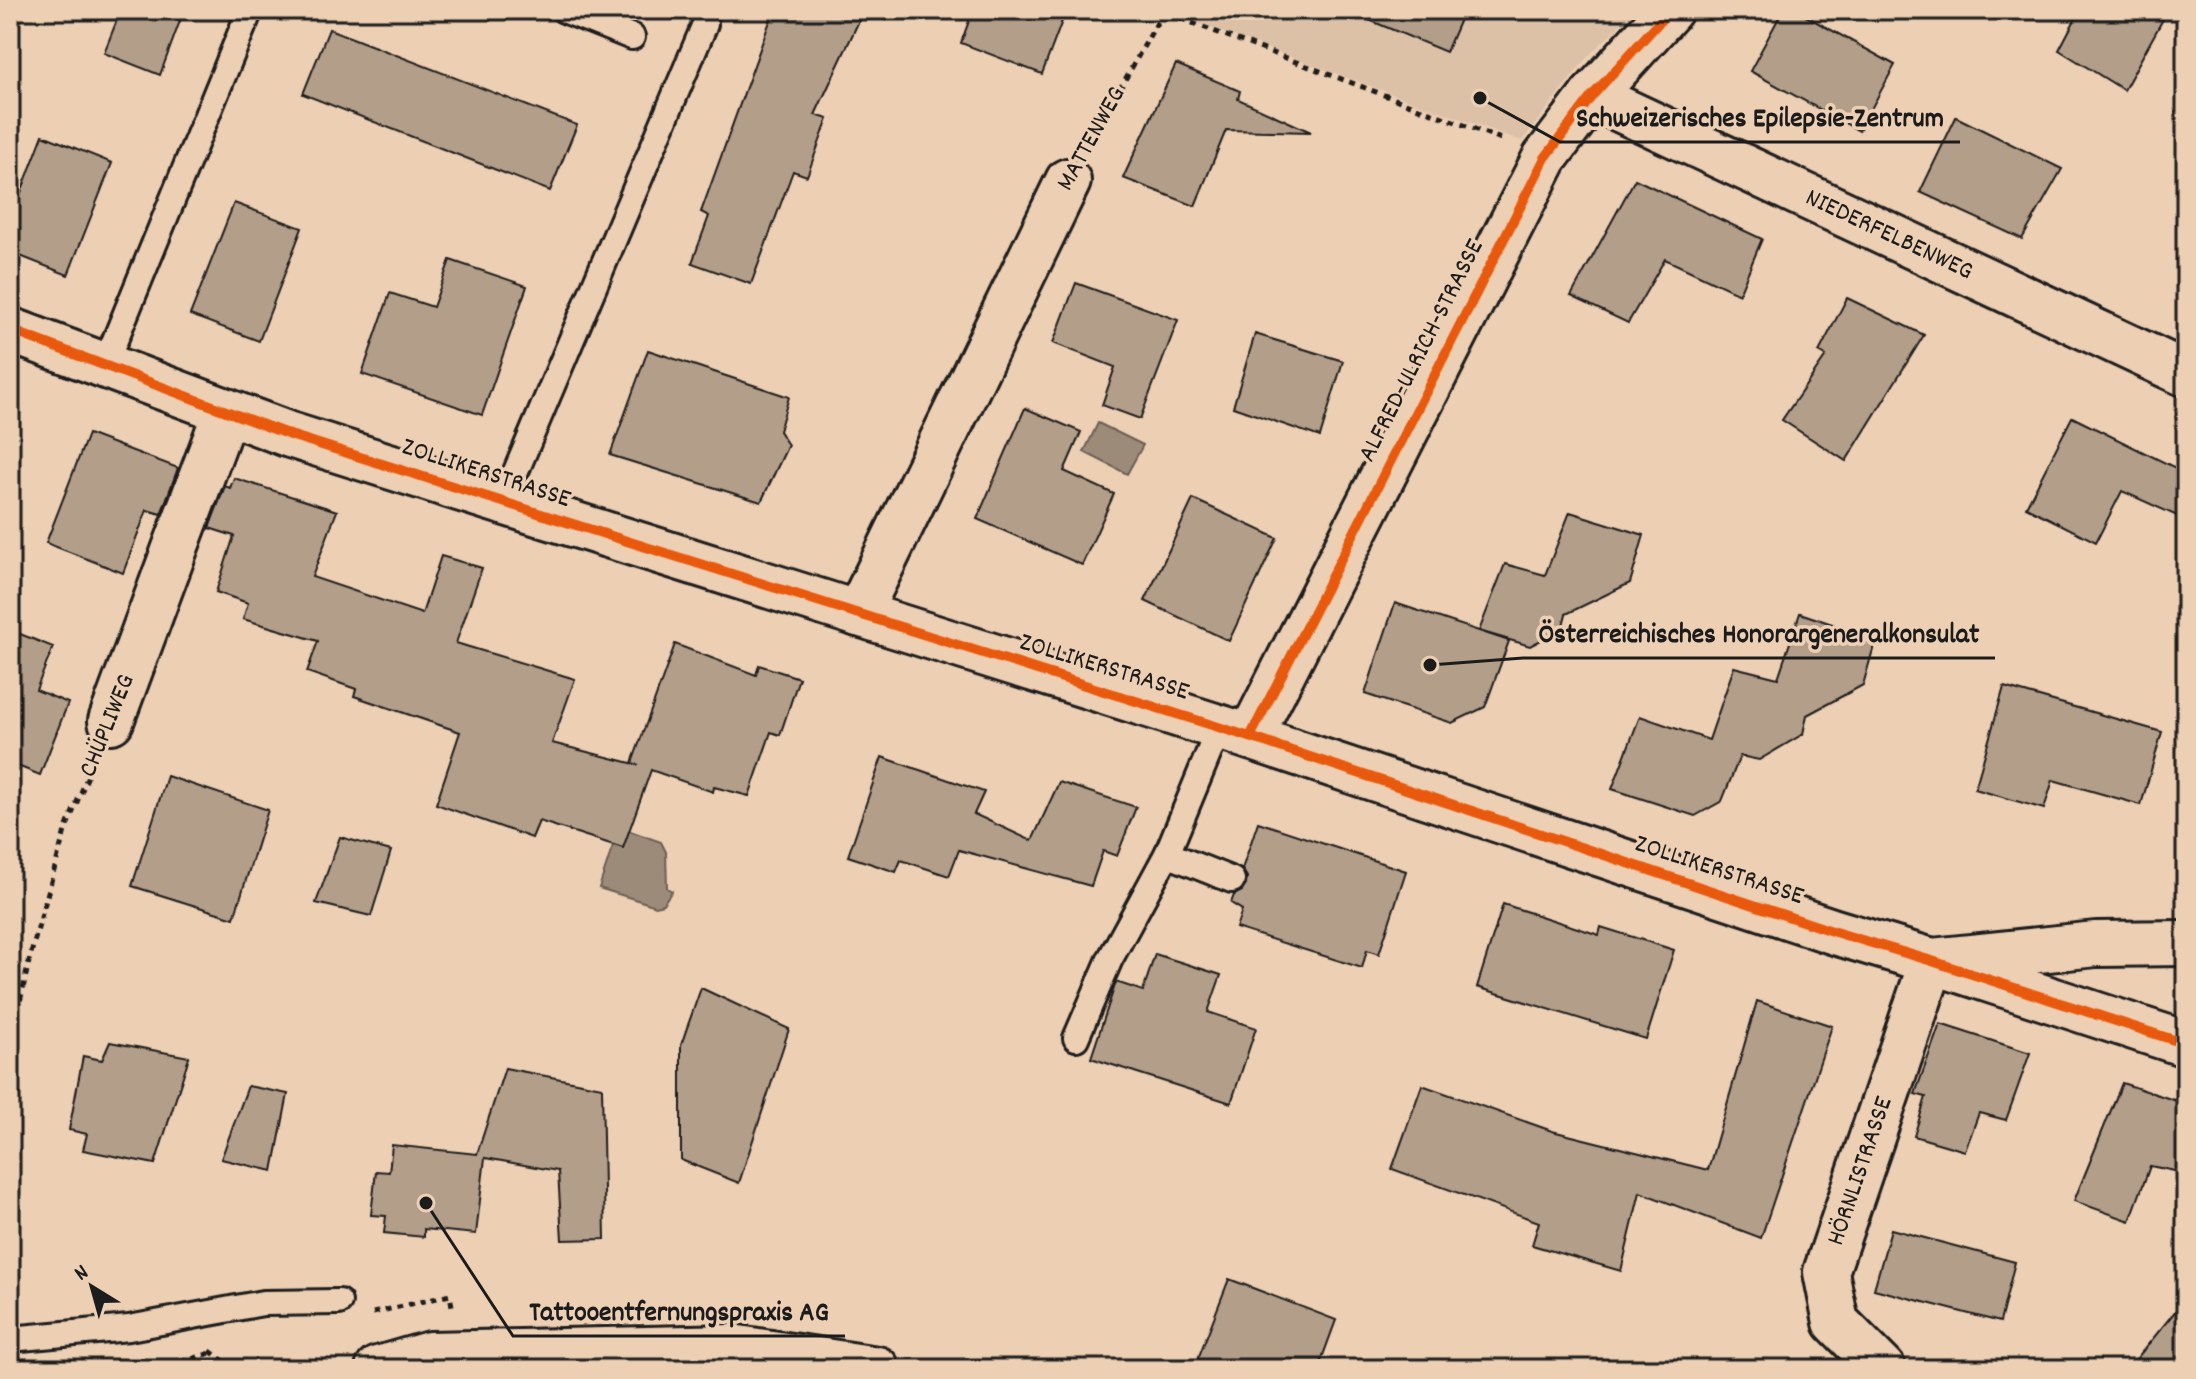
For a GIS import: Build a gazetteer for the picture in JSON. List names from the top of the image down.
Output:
{
  "streets": {
    "street": [
      "MATTENWEG",
      "NIEDERFELBENWEG",
      "ALFRED-ULRICH-STRASSE",
      "ZOLLIKERSTRASSE",
      "CHÜPLIWEG",
      "HÖRNLISTRASSE"
    ]
  },
  "crossings": [
    ["MATTENWEG", "ZOLLIKERSTRASSE"],
    ["NIEDERFELBENWEG", "ALFRED-ULRICH-STRASSE"],
    ["ALFRED-ULRICH-STRASSE", "ZOLLIKERSTRASSE"],
    ["ZOLLIKERSTRASSE", "CHÜPLIWEG"],
    ["ZOLLIKERSTRASSE", "HÖRNLISTRASSE"]
  ],
  "places": ["Schweizerisches Epilepsie-Zentrum", "Österreichisches Honorargeneralkonsulat", "Tattooentfernungspraxis AG"],
  "north": "top left"
}
